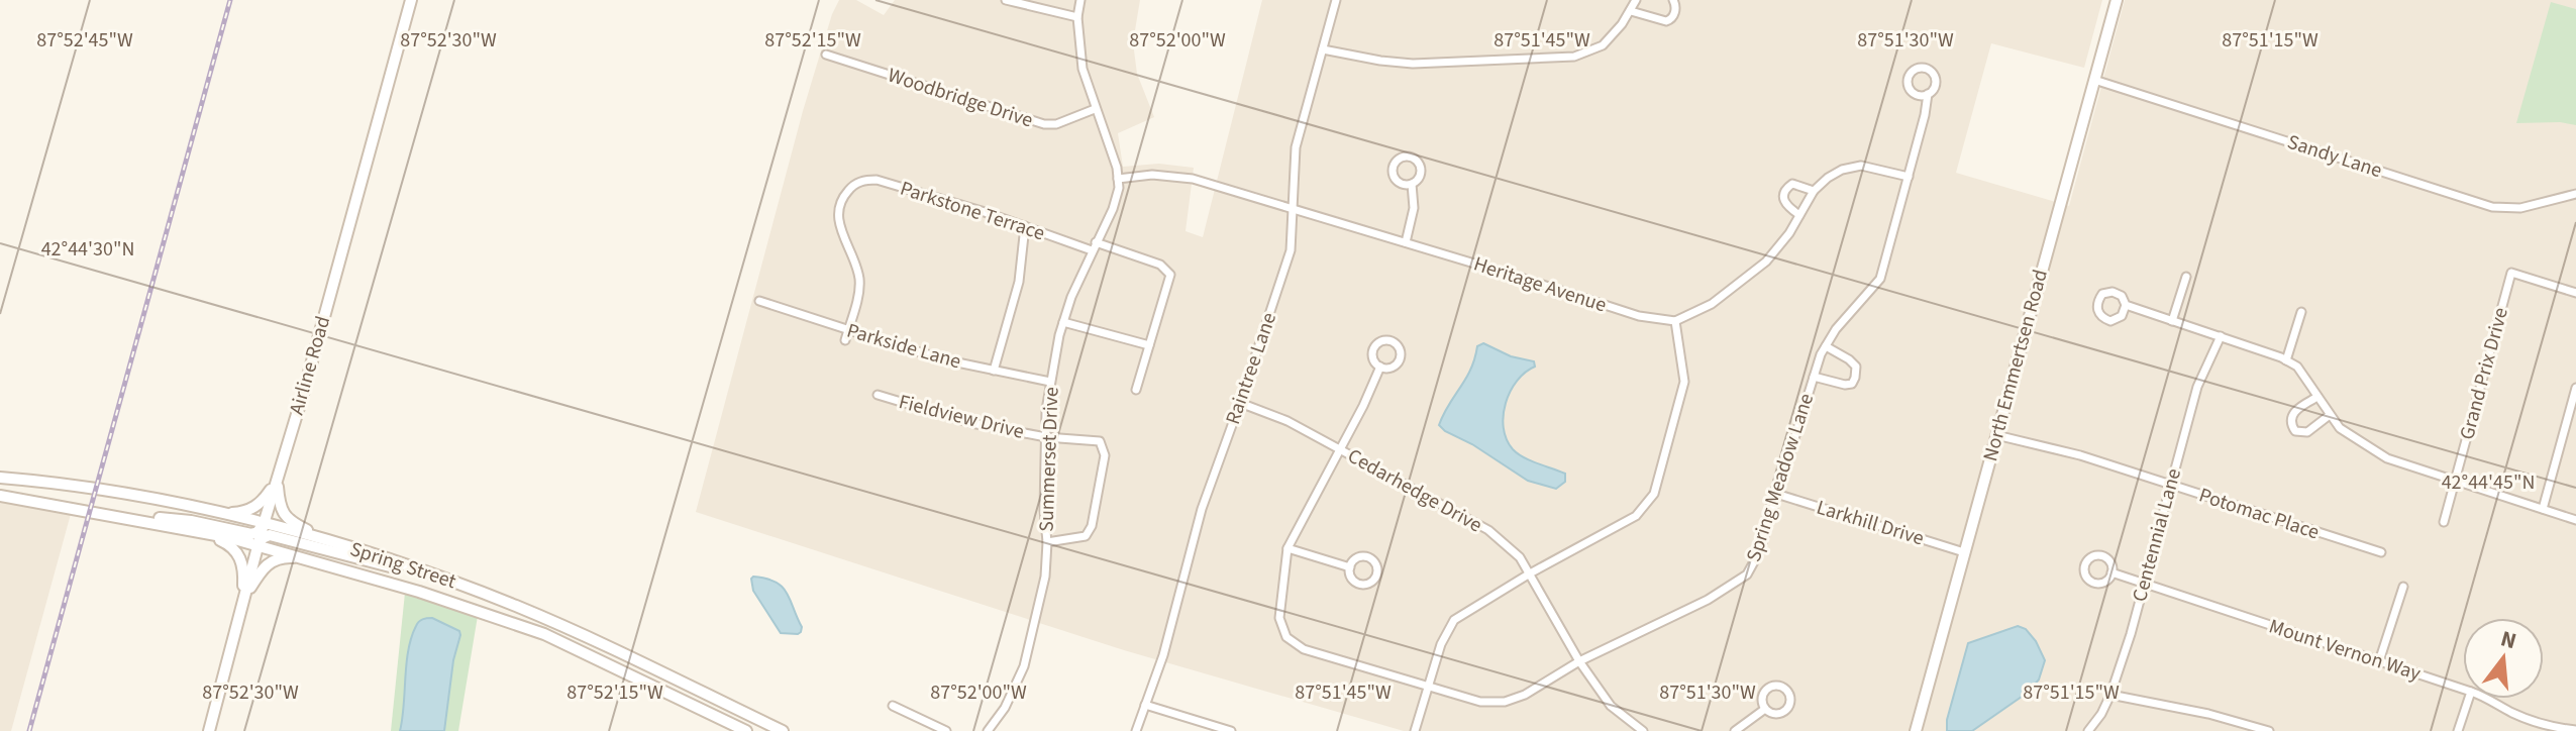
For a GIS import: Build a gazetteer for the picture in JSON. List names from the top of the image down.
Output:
{
  "streets": {
    "main road": ["Airline Road", "North Emmertsen Road", "Spring Street"],
    "street": [
      "Woodbridge Drive",
      "Sandy Lane",
      "Parkstone Terrace",
      "Heritage Avenue",
      "Parkside Lane",
      "Raintree Lane",
      "Grand Prix Drive",
      "Fieldview Drive",
      "Summerset Drive",
      "Spring Meadow Lane",
      "Cedarhedge Drive",
      "Potomac Place",
      "Larkhill Drive",
      "Centennial Lane",
      "Mount Vernon Way"
    ]
  },
  "crossings": [
    ["Sandy Lane", "North Emmertsen Road"],
    ["Parkstone Terrace", "Parkside Lane"],
    ["Parkstone Terrace", "Summerset Drive"],
    ["Heritage Avenue", "Raintree Lane"],
    ["Heritage Avenue", "Summerset Drive"],
    ["Parkside Lane", "Summerset Drive"],
    ["Airline Road", "Spring Street"],
    ["North Emmertsen Road", "Potomac Place"],
    ["North Emmertsen Road", "Larkhill Drive"],
    ["Raintree Lane", "Cedarhedge Drive"],
    ["Fieldview Drive", "Summerset Drive"],
    ["Spring Meadow Lane", "Cedarhedge Drive"],
    ["Spring Meadow Lane", "Larkhill Drive"],
    ["Potomac Place", "Centennial Lane"],
    ["Centennial Lane", "Mount Vernon Way"]
  ],
  "north": "top",
  "coordinates": [
    "87°52'45\"W",
    "87°52'30\"W",
    "87°52'15\"W",
    "87°52'00\"W",
    "87°51'45\"W",
    "87°51'30\"W",
    "87°51'15\"W",
    "42°44'30\"N",
    "42°44'45\"N"
  ]
}
